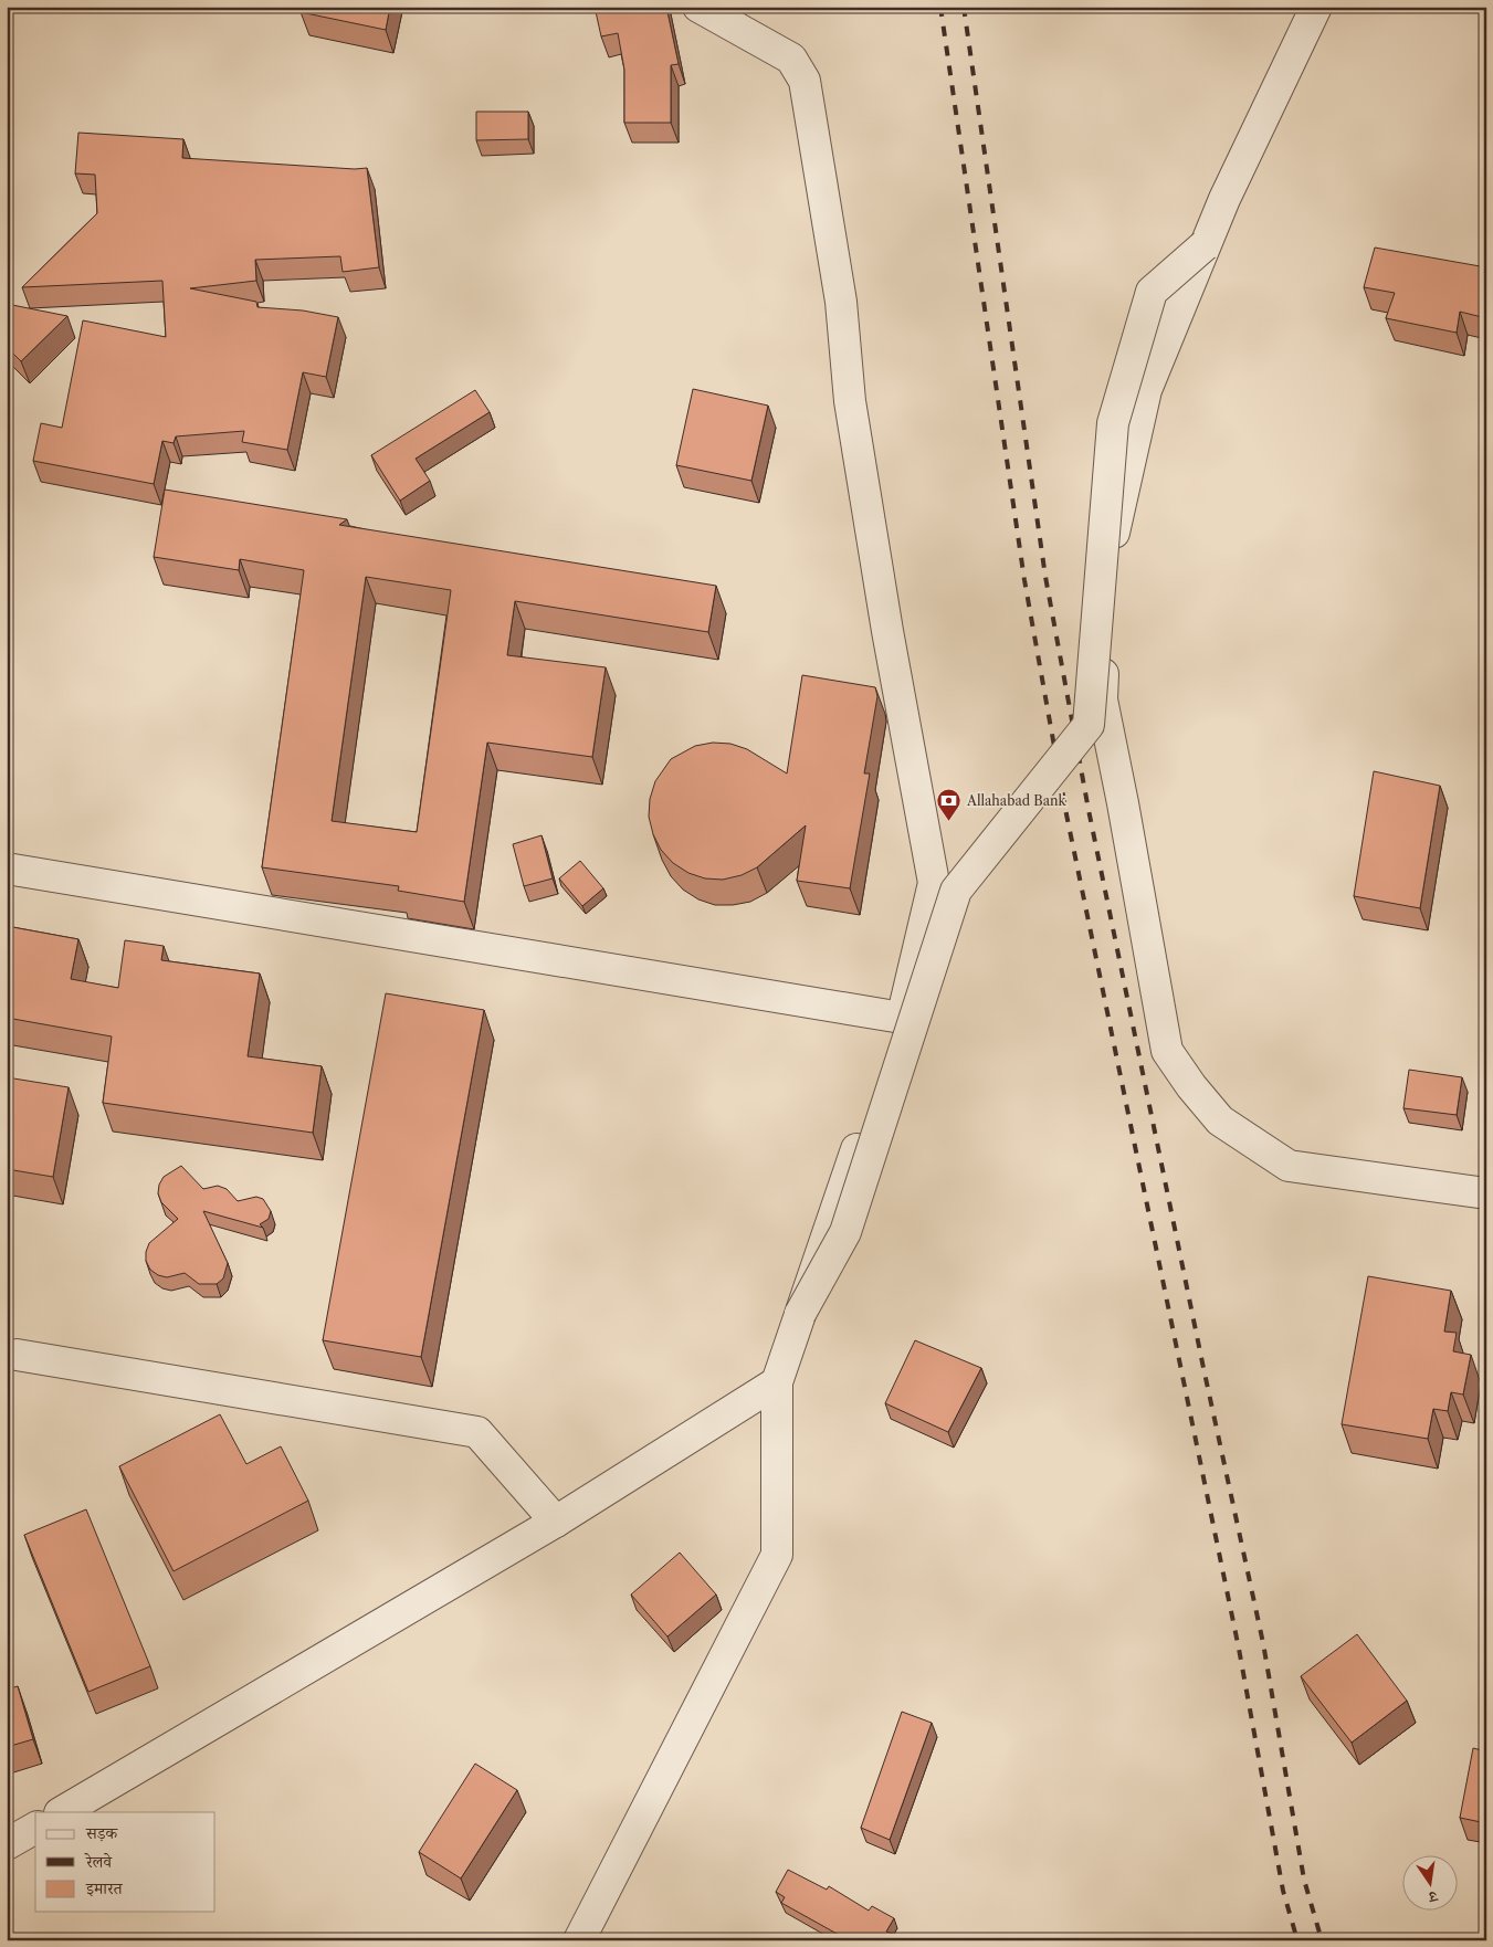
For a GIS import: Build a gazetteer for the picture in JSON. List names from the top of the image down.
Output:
{
  "places": {
    "bank": ["Allahabad Bank"]
  },
  "legend": ["सड़क", "रेलवे", "इमारत"],
  "north": "bottom"
}
